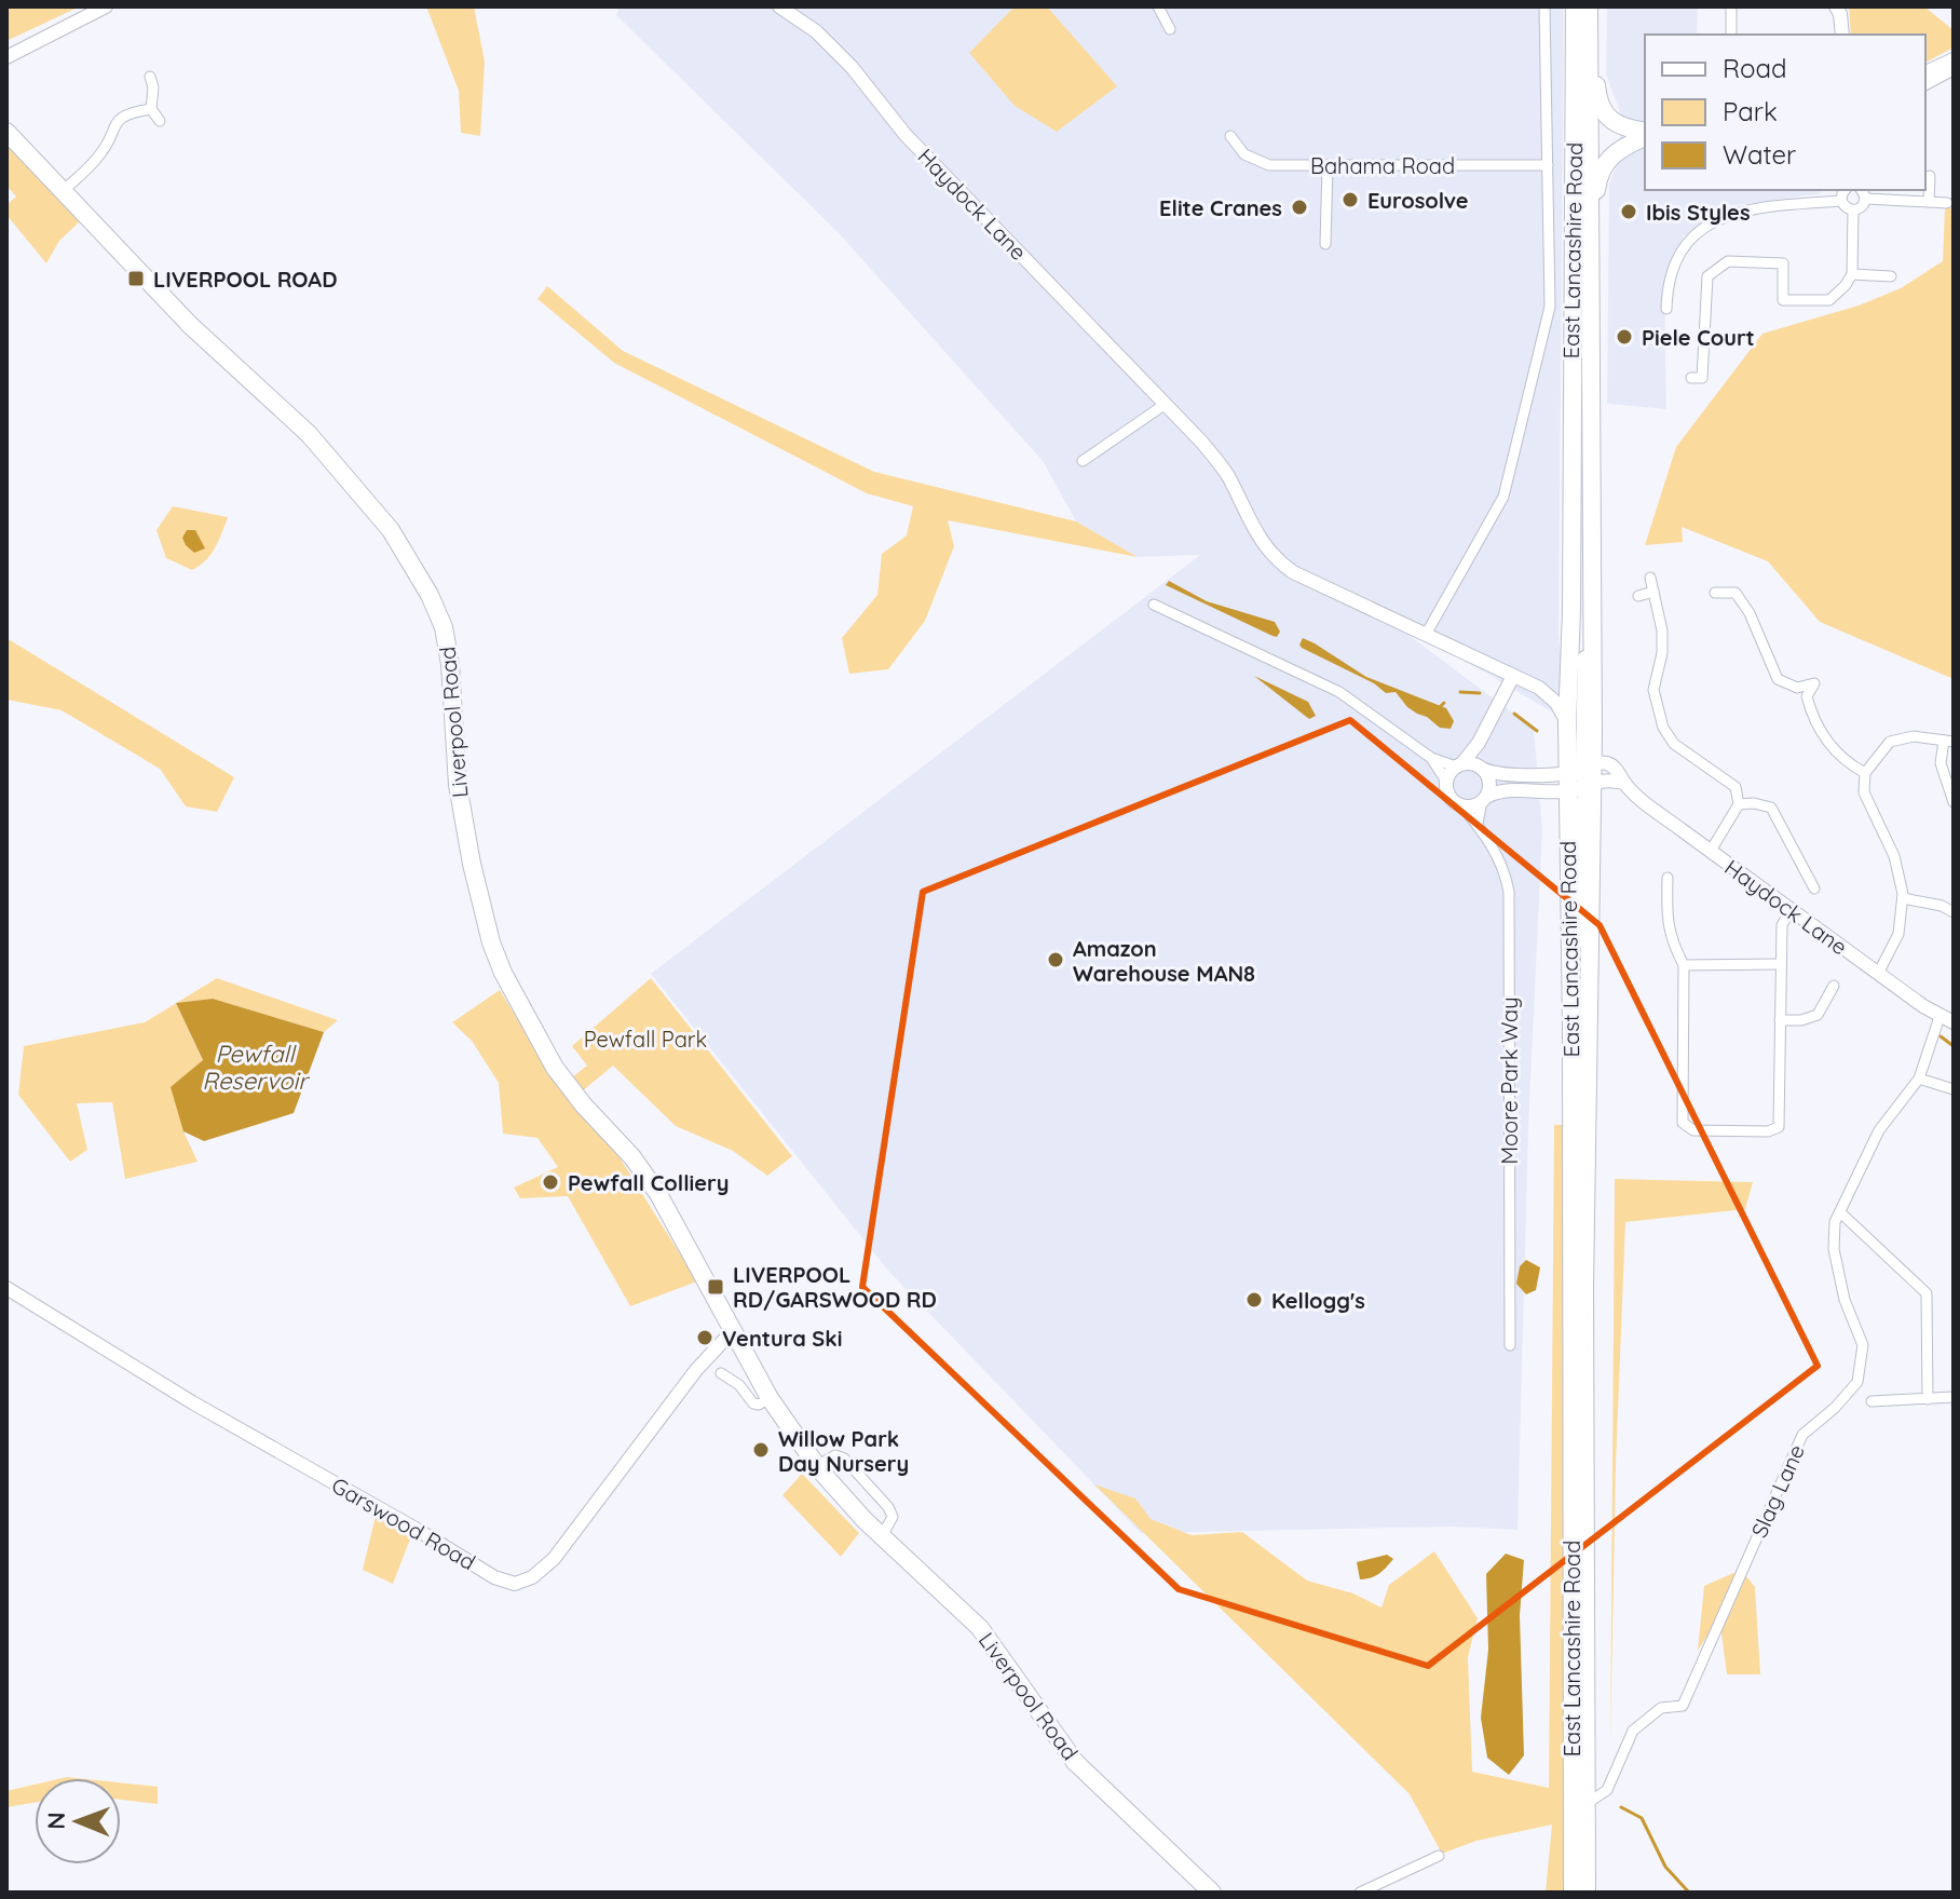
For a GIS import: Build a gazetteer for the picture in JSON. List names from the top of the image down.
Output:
{
  "streets": {
    "highway": ["East Lancashire Road", "Liverpool Road"],
    "street": [
      "Bahama Road",
      "Haydock Lane",
      "Moore Park Way",
      "Slag Lane",
      "Garswood Road"
    ]
  },
  "crossings": [
    ["Haydock Lane", "East Lancashire Road"],
    ["Haydock Lane", "Slag Lane"],
    ["East Lancashire Road", "Slag Lane"],
    ["Liverpool Road", "Garswood Road"]
  ],
  "water": ["Pewfall Reservoir"],
  "parks": ["Pewfall Park"],
  "places": {
    "other": [
      "Eurosolve",
      "Elite Cranes",
      "Ibis Styles",
      "Piele Court",
      "Amazon Warehouse MAN8",
      "Pewfall Colliery",
      "Kellogg's",
      "Ventura Ski",
      "Willow Park Day Nursery"
    ],
    "transit": ["LIVERPOOL ROAD", "LIVERPOOL RD/GARSWOOD RD"]
  },
  "legend": ["Road", "Park", "Water"],
  "north": "left"
}
